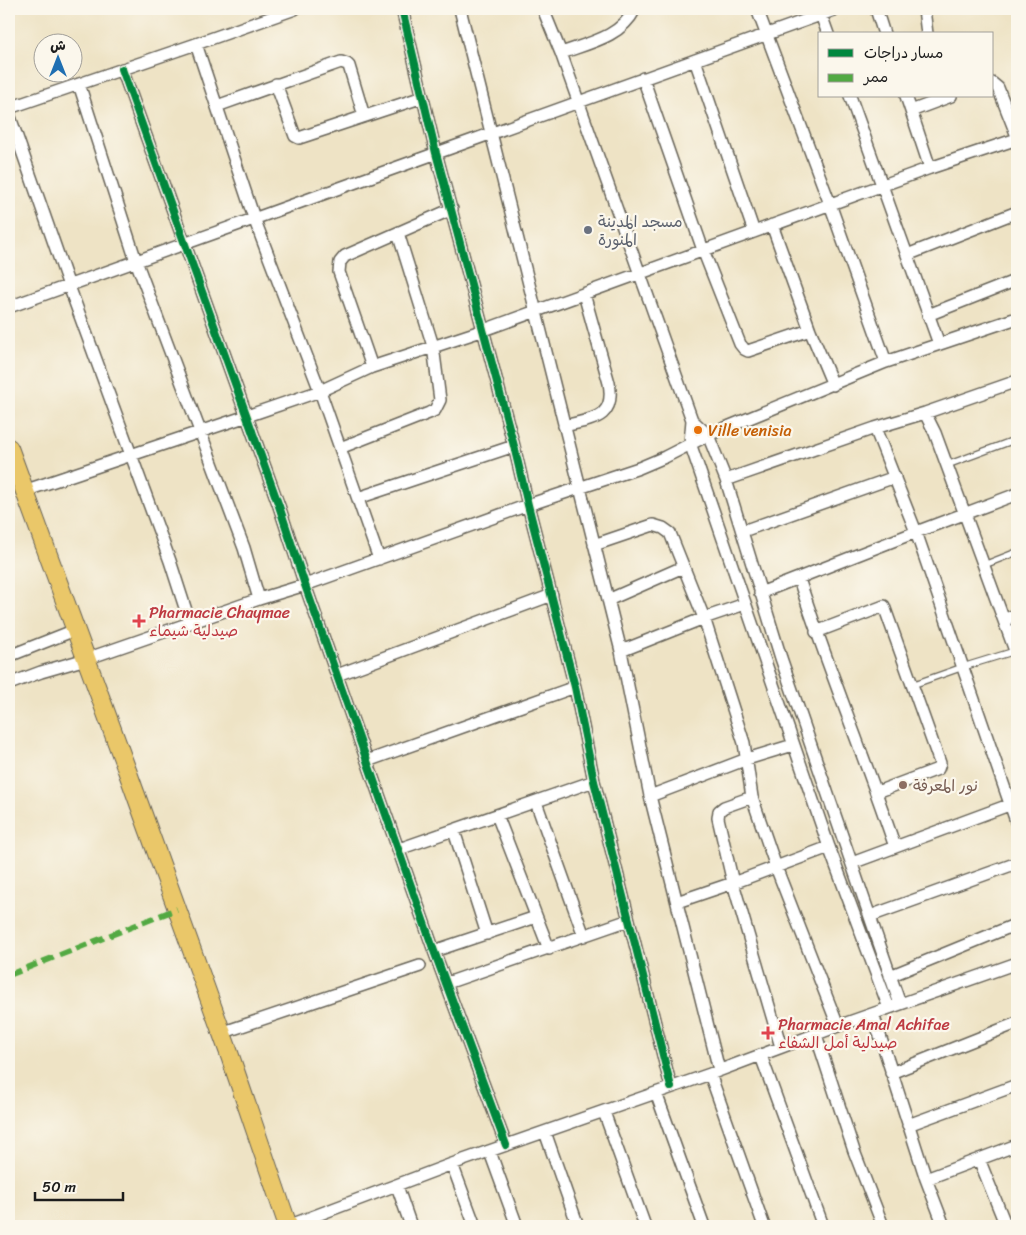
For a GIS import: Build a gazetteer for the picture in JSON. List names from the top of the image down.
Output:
{
  "places": {
    "other": ["مسجد المدينة المنورة", "Ville venisia", "نور المعرفة"],
    "health": ["Pharmacie Chaymae صيدلية شيماء", "Pharmacie Amal Achifae صيدلية أمل الشفاء"]
  },
  "legend": ["مسار دراجات", "ممر"],
  "scale_bar": "50 m",
  "north": "top"
}
